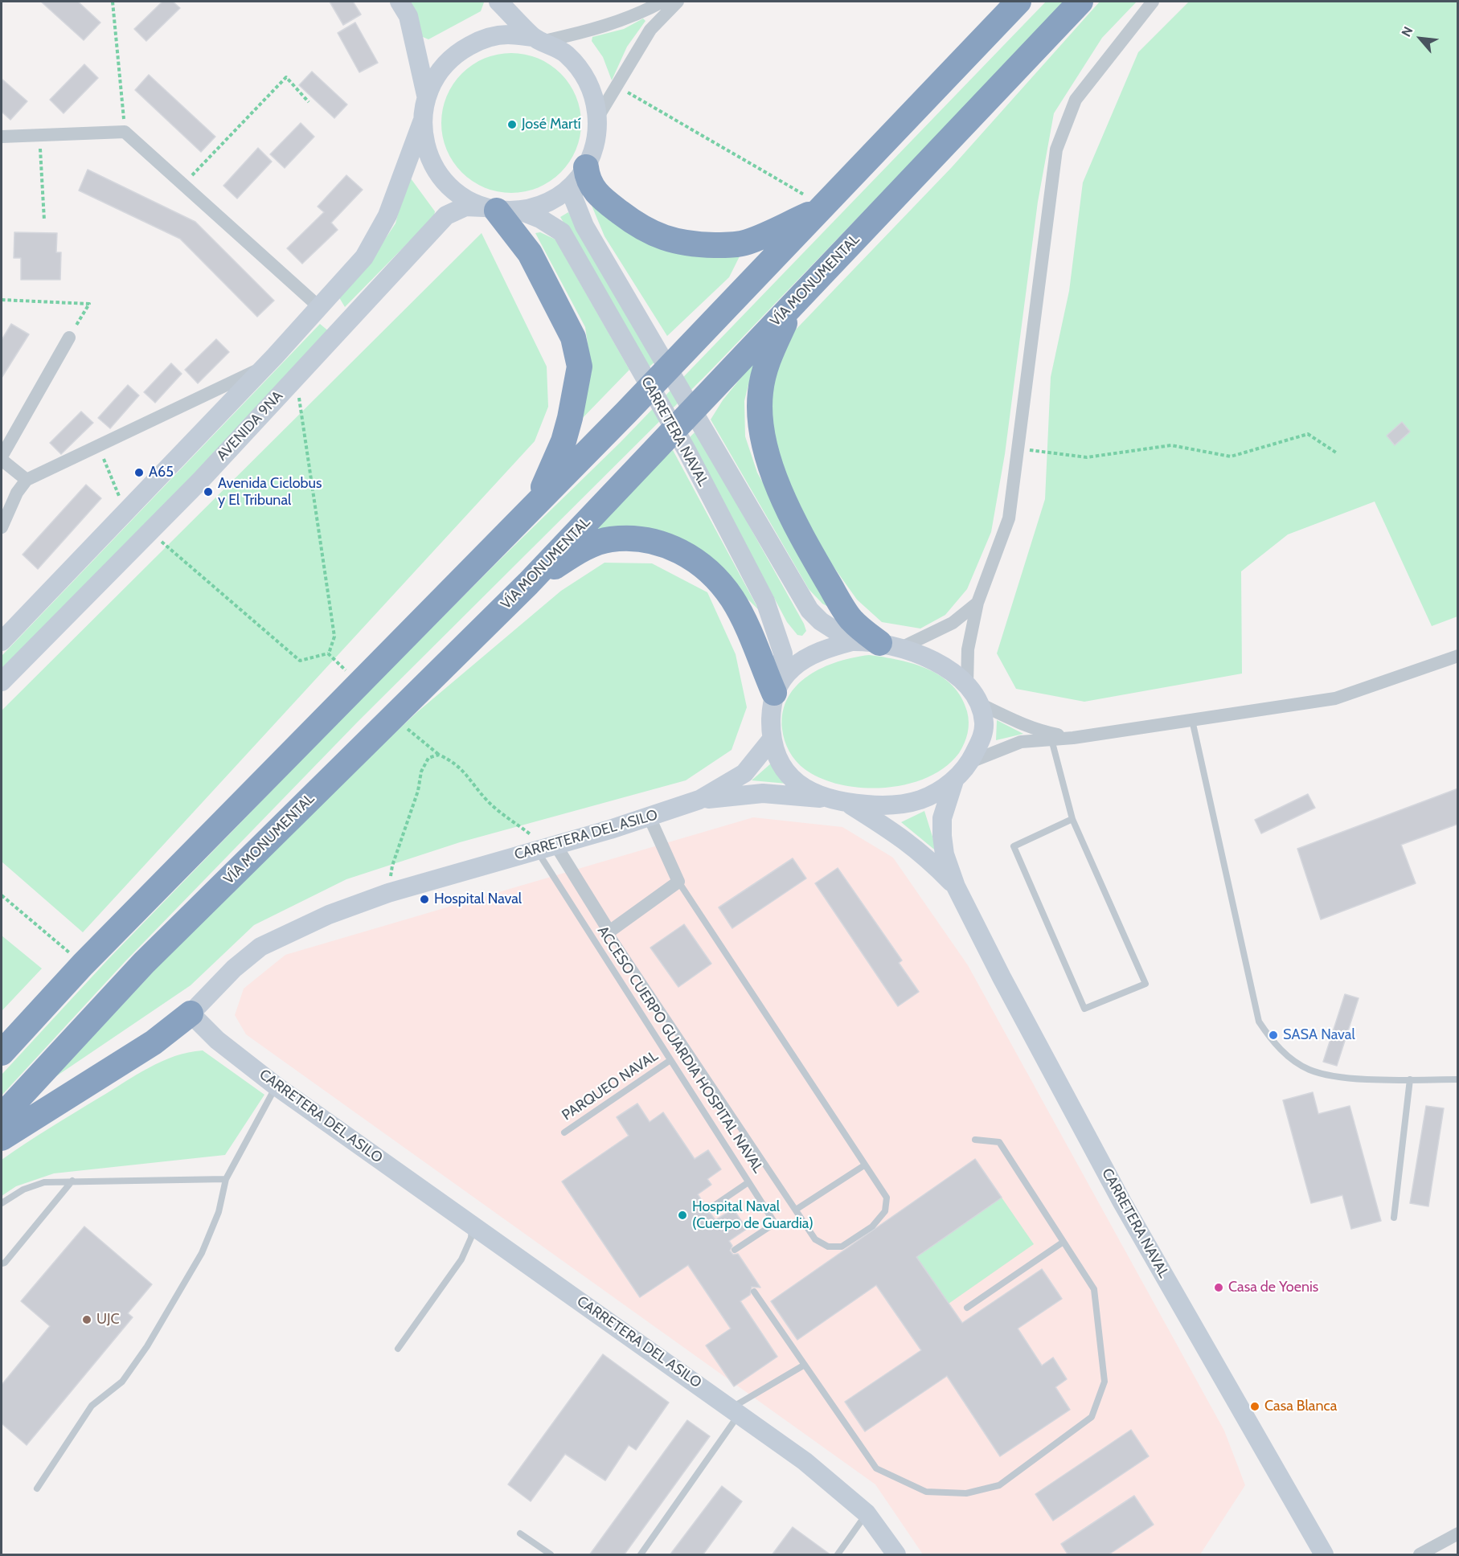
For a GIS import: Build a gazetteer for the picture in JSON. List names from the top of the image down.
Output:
{
  "streets": {
    "highway": ["VÍA MONUMENTAL"],
    "main road": ["AVENIDA 9NA", "CARRETERA NAVAL", "CARRETERA DEL ASILO"],
    "lane": ["ACCESO CUERPO GUARDIA HOSPITAL NAVAL", "PARQUEO NAVAL"]
  },
  "crossings": [
    ["AVENIDA 9NA", "CARRETERA NAVAL"],
    ["CARRETERA NAVAL", "CARRETERA DEL ASILO"],
    ["CARRETERA DEL ASILO", "ACCESO CUERPO GUARDIA HOSPITAL NAVAL"],
    ["ACCESO CUERPO GUARDIA HOSPITAL NAVAL", "PARQUEO NAVAL"]
  ],
  "places": [
    "José Martí",
    "A65",
    "Avenida Ciclobus y El Tribunal",
    "Hospital Naval",
    "SASA Naval",
    "Hospital Naval (Cuerpo de Guardia)",
    "Casa de Yoenis",
    "UJC",
    "Casa Blanca"
  ],
  "north": "top left"
}
